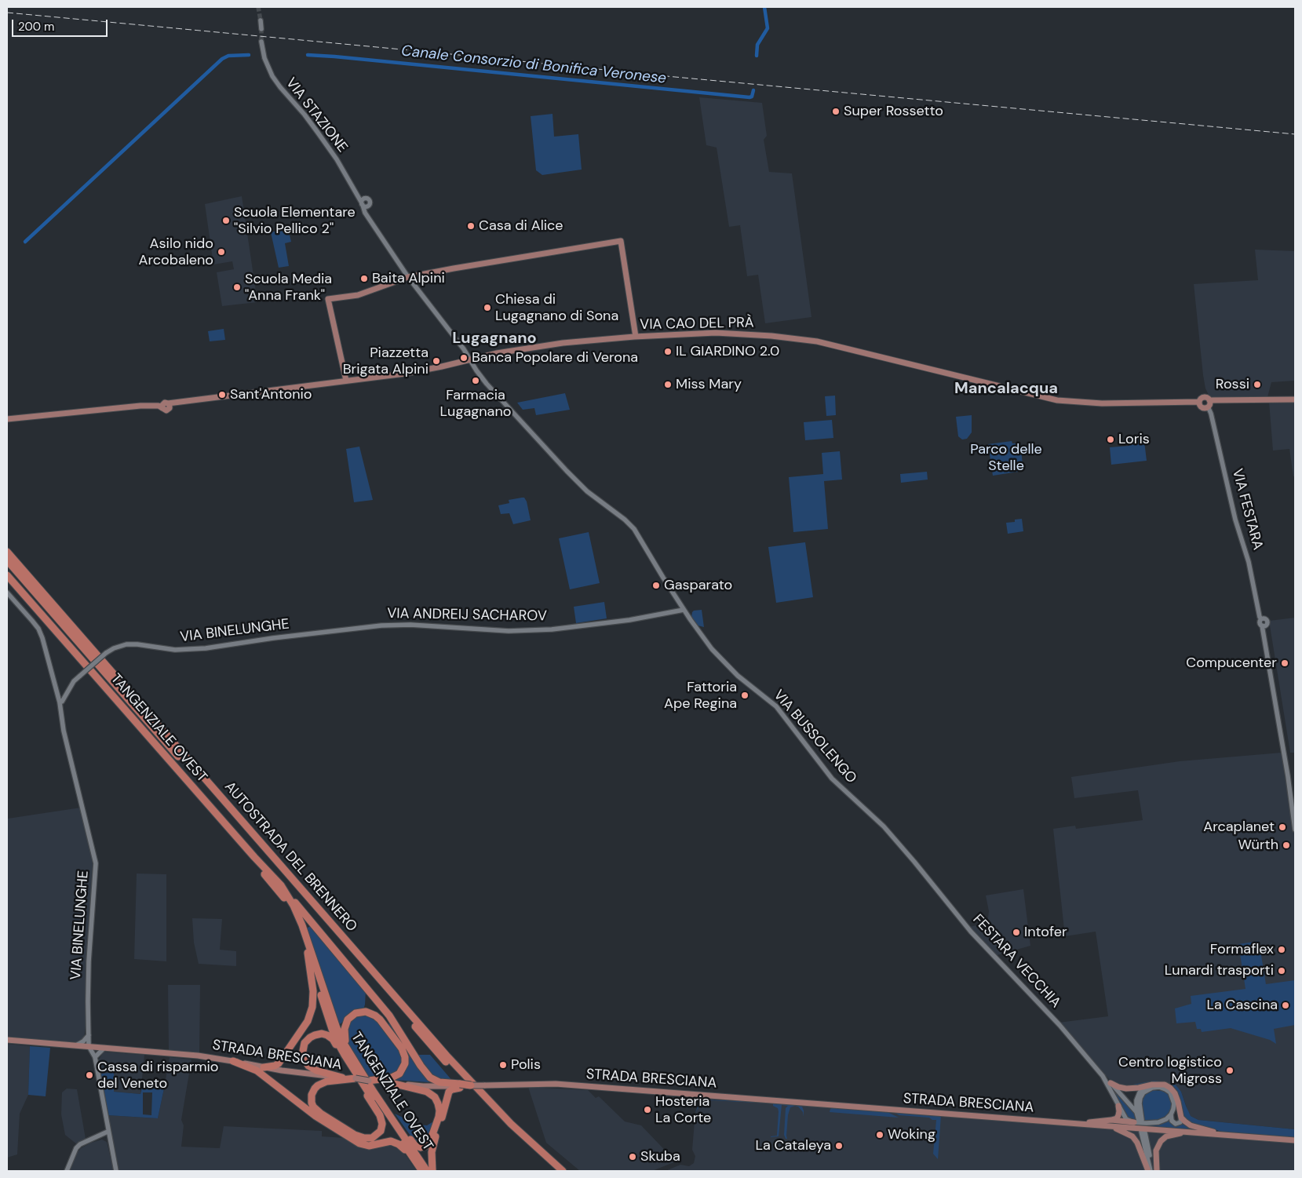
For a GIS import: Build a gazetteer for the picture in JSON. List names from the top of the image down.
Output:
{
  "streets": {
    "highway": ["TANGENZIALE OVEST", "AUTOSTRADA DEL BRENNERO"],
    "main road": ["VIA CAO DEL PRÀ", "STRADA BRESCIANA"],
    "street": [
      "VIA STAZIONE",
      "VIA FESTARA",
      "VIA ANDREIJ SACHAROV",
      "VIA BINELUNGHE",
      "VIA BUSSOLENGO",
      "FESTARA VECCHIA"
    ]
  },
  "crossings": [
    ["VIA STAZIONE", "VIA CAO DEL PRÀ"],
    ["VIA STAZIONE", "VIA BUSSOLENGO"],
    ["VIA CAO DEL PRÀ", "VIA FESTARA"],
    ["VIA CAO DEL PRÀ", "VIA BUSSOLENGO"],
    ["VIA ANDREIJ SACHAROV", "VIA BINELUNGHE"],
    ["VIA ANDREIJ SACHAROV", "VIA BUSSOLENGO"],
    ["VIA BINELUNGHE", "STRADA BRESCIANA"],
    ["TANGENZIALE OVEST", "STRADA BRESCIANA"],
    ["VIA BUSSOLENGO", "FESTARA VECCHIA"]
  ],
  "districts": ["Lugagnano", "Mancalacqua"],
  "water": ["Canale Consorzio di Bonifica Veronese"],
  "parks": ["Parco delle Stelle"],
  "places": [
    "Super Rossetto",
    "Scuola Elementare \"Silvio Pellico 2\"",
    "Casa di Alice",
    "Asilo nido Arcobaleno",
    "Baita Alpini",
    "Scuola Media \"Anna Frank\"",
    "Chiesa di Lugagnano di Sona",
    "IL GIARDINO 2.0",
    "Banca Popolare di Verona",
    "Piazzetta Brigata Alpini",
    "Farmacia Lugagnano",
    "Miss Mary",
    "Rossi",
    "Sant'Antonio",
    "Loris",
    "Gasparato",
    "Compucenter",
    "Fattoria Ape Regina",
    "Arcaplanet",
    "Würth",
    "Intofer",
    "Formaflex",
    "Lunardi trasporti",
    "La Cascina",
    "Polis",
    "Centro logistico Migross",
    "Cassa di risparmio del Veneto",
    "Hosteria La Corte",
    "Woking",
    "La Cataleya",
    "Skuba"
  ],
  "scale_bar": "200 m"
}
